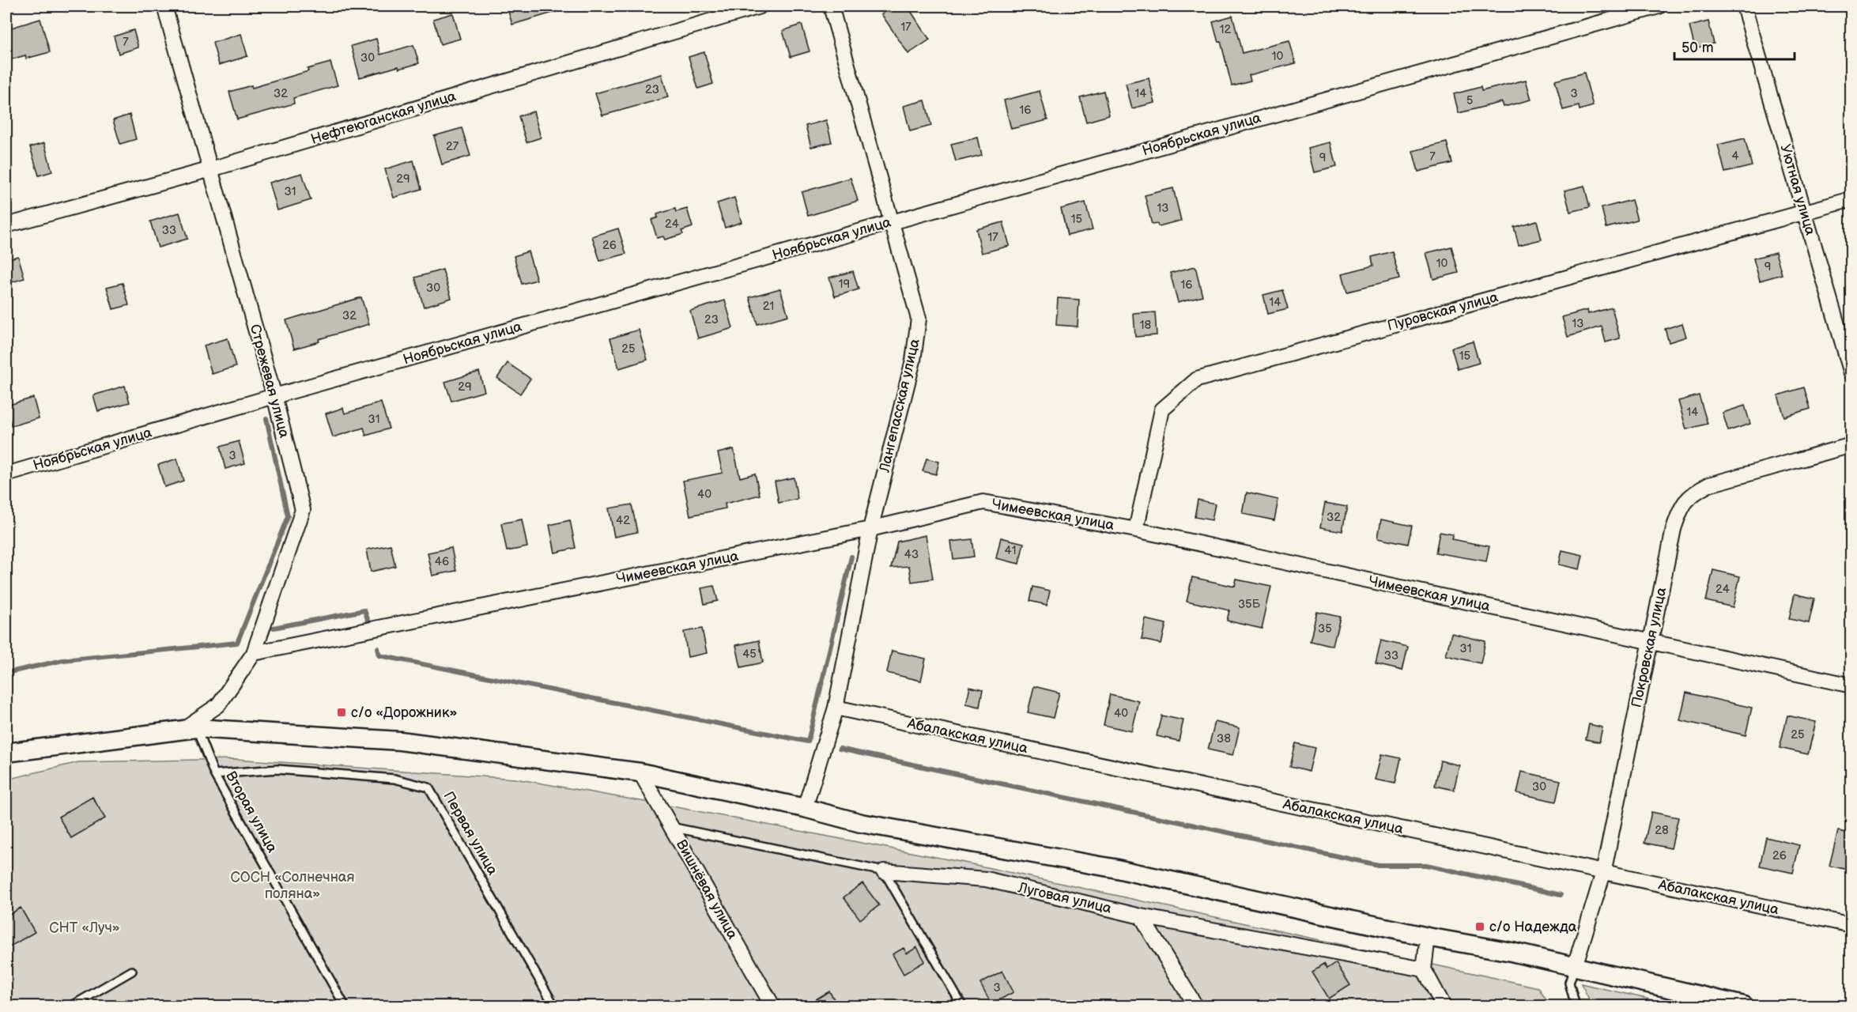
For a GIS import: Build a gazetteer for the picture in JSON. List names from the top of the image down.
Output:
{
  "streets": {
    "street": [
      "Нефтеюганская улица",
      "Ноябрьская улица",
      "Уютная улица",
      "Пуровская улица",
      "Стрежевая улица",
      "Лангепасская улица",
      "Чимеевская улица",
      "Покровская улица",
      "Абалакская улица",
      "Вишнёвая улица",
      "Луговая улица"
    ],
    "lane": ["Вторая улица", "Первая улица"]
  },
  "crossings": [
    ["Нефтеюганская улица", "Стрежевая улица"],
    ["Ноябрьская улица", "Стрежевая улица"],
    ["Ноябрьская улица", "Лангепасская улица"],
    ["Уютная улица", "Пуровская улица"],
    ["Пуровская улица", "Чимеевская улица"],
    ["Стрежевая улица", "Чимеевская улица"],
    ["Стрежевая улица", "Вторая улица"],
    ["Лангепасская улица", "Чимеевская улица"],
    ["Лангепасская улица", "Абалакская улица"],
    ["Чимеевская улица", "Покровская улица"],
    ["Покровская улица", "Абалакская улица"],
    ["Вторая улица", "Первая улица"]
  ],
  "parks": ["СОСН «Солнечная поляна»", "СНТ «Луч»"],
  "places": {
    "transit": ["с/о «Дорожник»", "с/о Надежда"]
  },
  "house_numbers": [
    "17",
    "12",
    "7",
    "10",
    "30",
    "23",
    "32",
    "14",
    "3",
    "5",
    "16",
    "27",
    "4",
    "7",
    "9",
    "29",
    "31",
    "13",
    "15",
    "24",
    "33",
    "17",
    "26",
    "10",
    "9",
    "19",
    "16",
    "30",
    "14",
    "21",
    "32",
    "23",
    "13",
    "18",
    "25",
    "15",
    "29",
    "14",
    "31",
    "3",
    "40",
    "32",
    "42",
    "41",
    "43",
    "46",
    "24",
    "35Б",
    "35",
    "31",
    "45",
    "33",
    "40",
    "25",
    "38",
    "30",
    "28",
    "26",
    "3"
  ],
  "scale_bar": "50 m"
}
